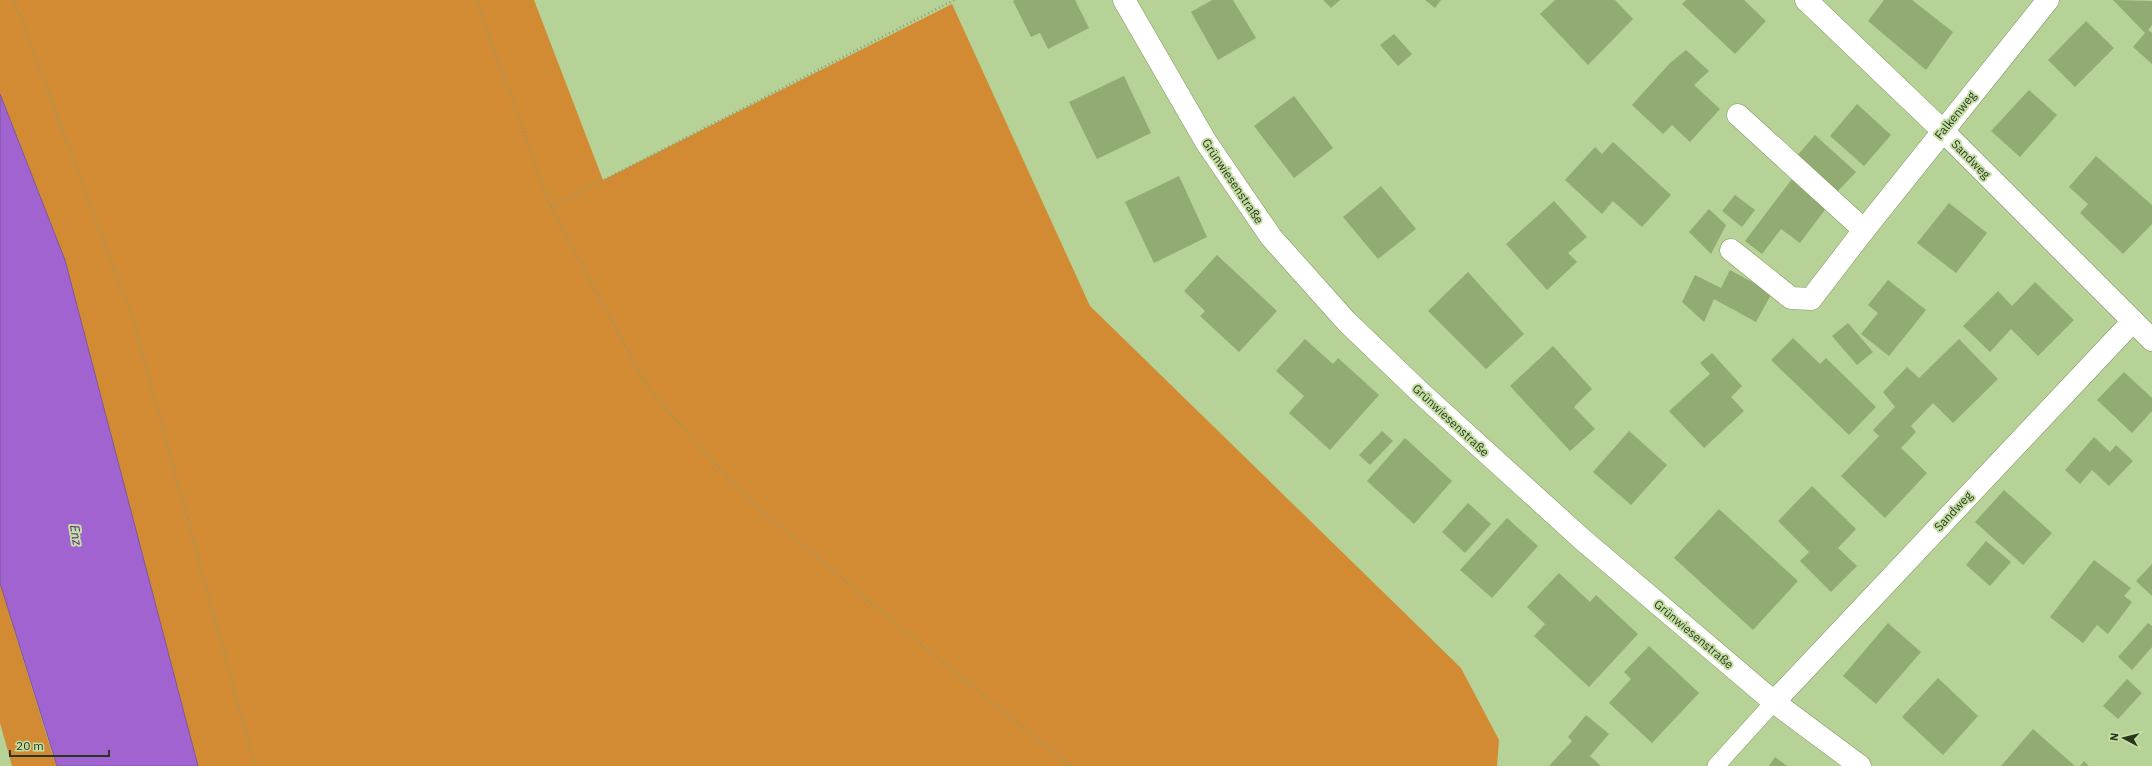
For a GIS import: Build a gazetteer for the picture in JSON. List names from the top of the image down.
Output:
{
  "streets": {
    "street": ["Falkenweg", "Sandweg", "Grünwiesenstraße"]
  },
  "crossings": [
    ["Falkenweg", "Sandweg"],
    ["Sandweg", "Grünwiesenstraße"]
  ],
  "water": ["Enz"],
  "scale_bar": "20 m",
  "north": "left"
}
